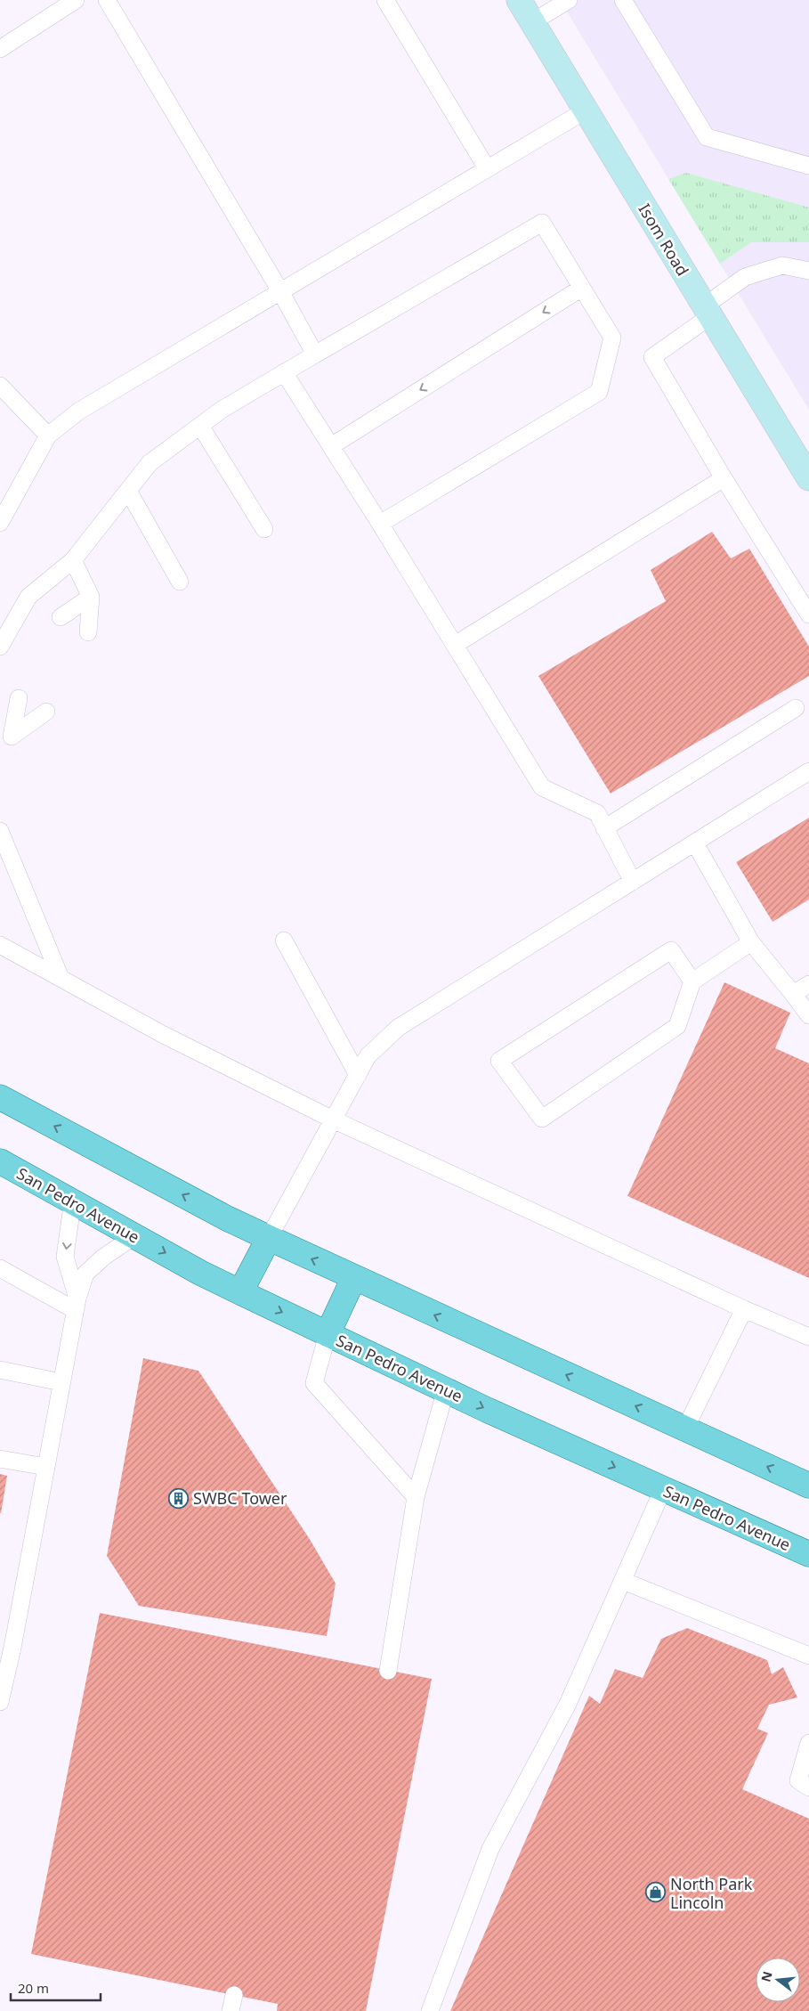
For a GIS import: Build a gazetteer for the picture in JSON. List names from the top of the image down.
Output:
{
  "streets": {
    "main road": ["San Pedro Avenue"],
    "street": ["Isom Road"]
  },
  "places": {
    "building": ["SWBC Tower"],
    "shop": ["North Park Lincoln"]
  },
  "scale_bar": "20 m",
  "north": "left"
}
